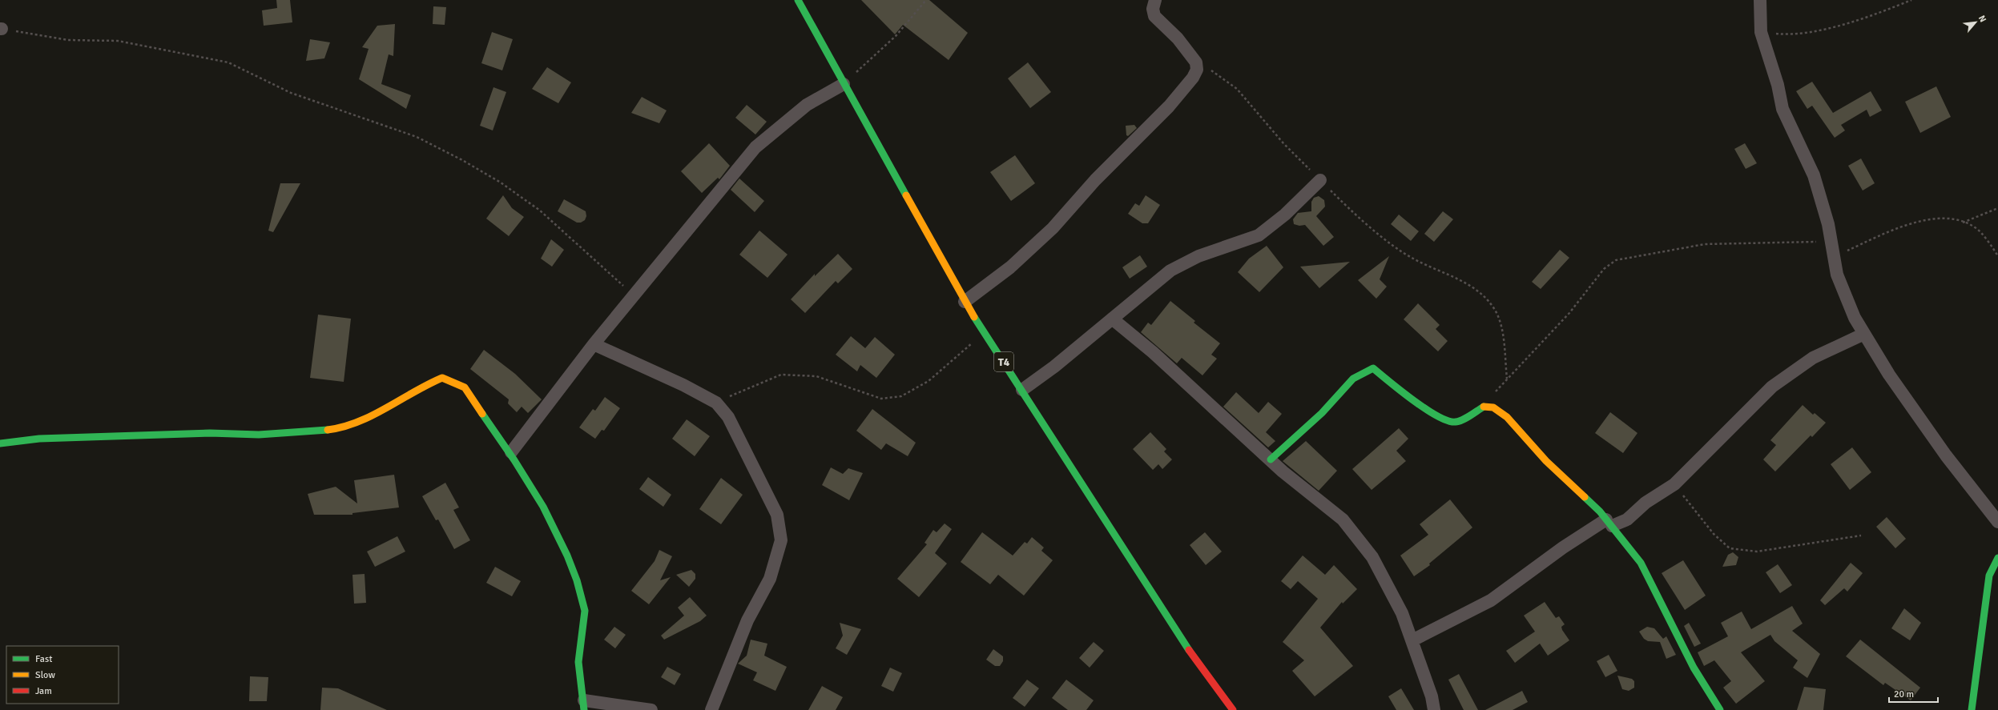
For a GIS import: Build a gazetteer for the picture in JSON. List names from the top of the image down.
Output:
{
  "streets": {
    "main road": ["T4"]
  },
  "legend": ["Fast", "Slow", "Jam"],
  "scale_bar": "20 m",
  "north": "top right"
}
